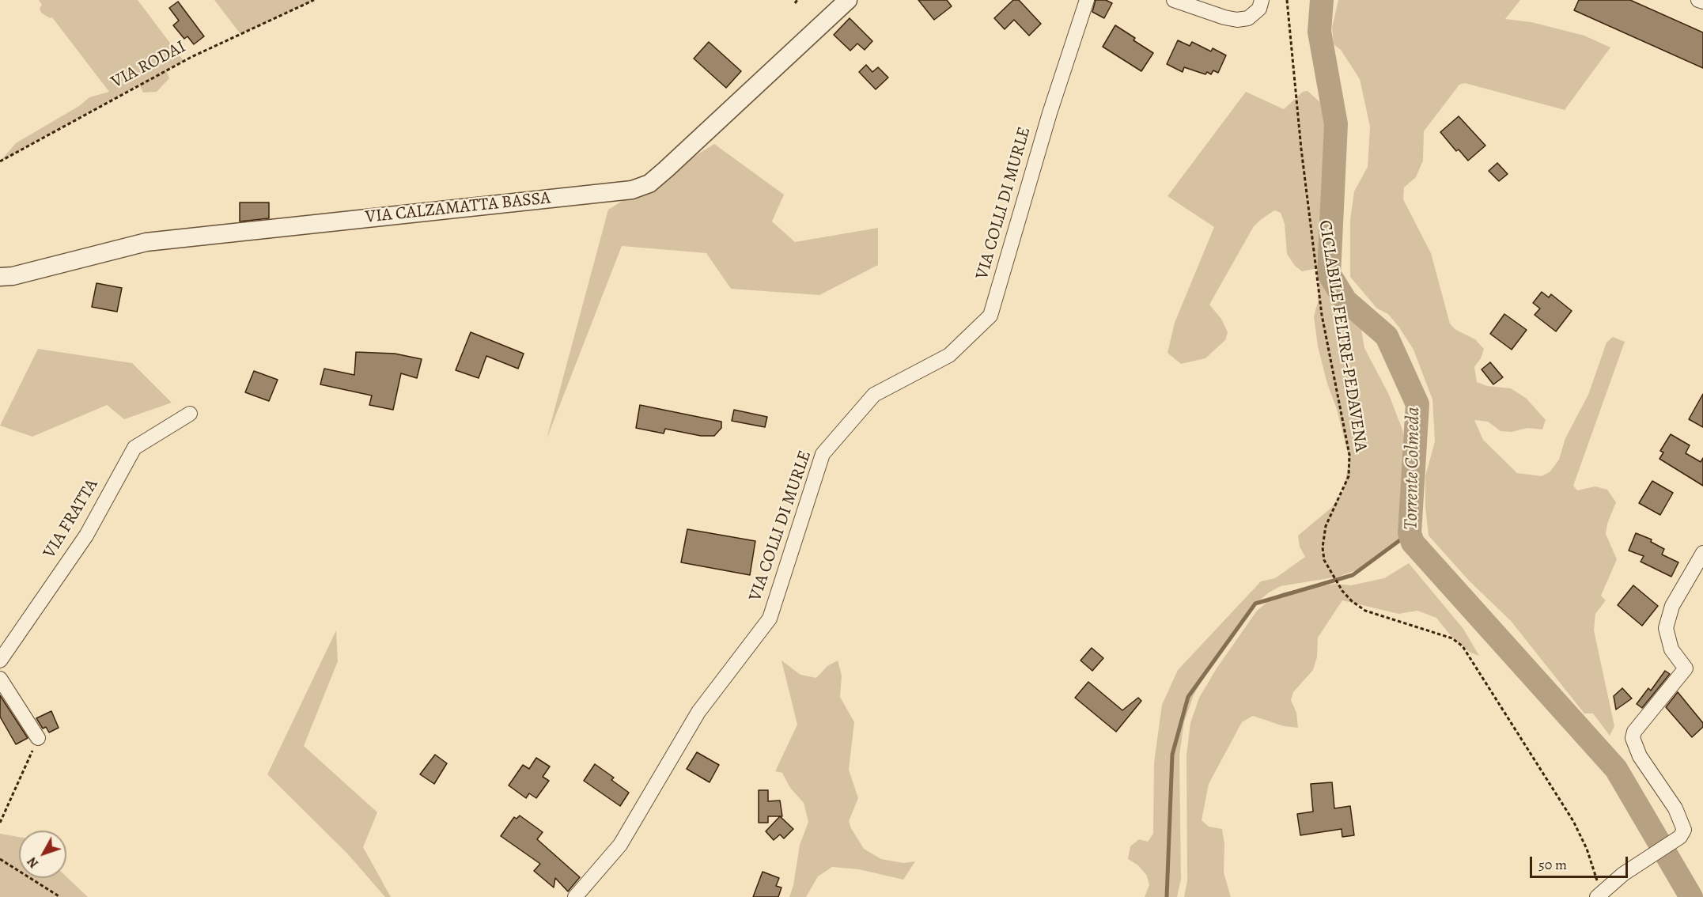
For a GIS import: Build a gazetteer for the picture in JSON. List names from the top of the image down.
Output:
{
  "streets": {
    "street": ["VIA COLLI DI MURLE", "VIA CALZAMATTA BASSA", "VIA FRATTA"],
    "path": ["VIA RODAI", "CICLABILE FELTRE-PEDAVENA"]
  },
  "water": ["Torrente Colmeda"],
  "scale_bar": "50 m",
  "north": "bottom left"
}
